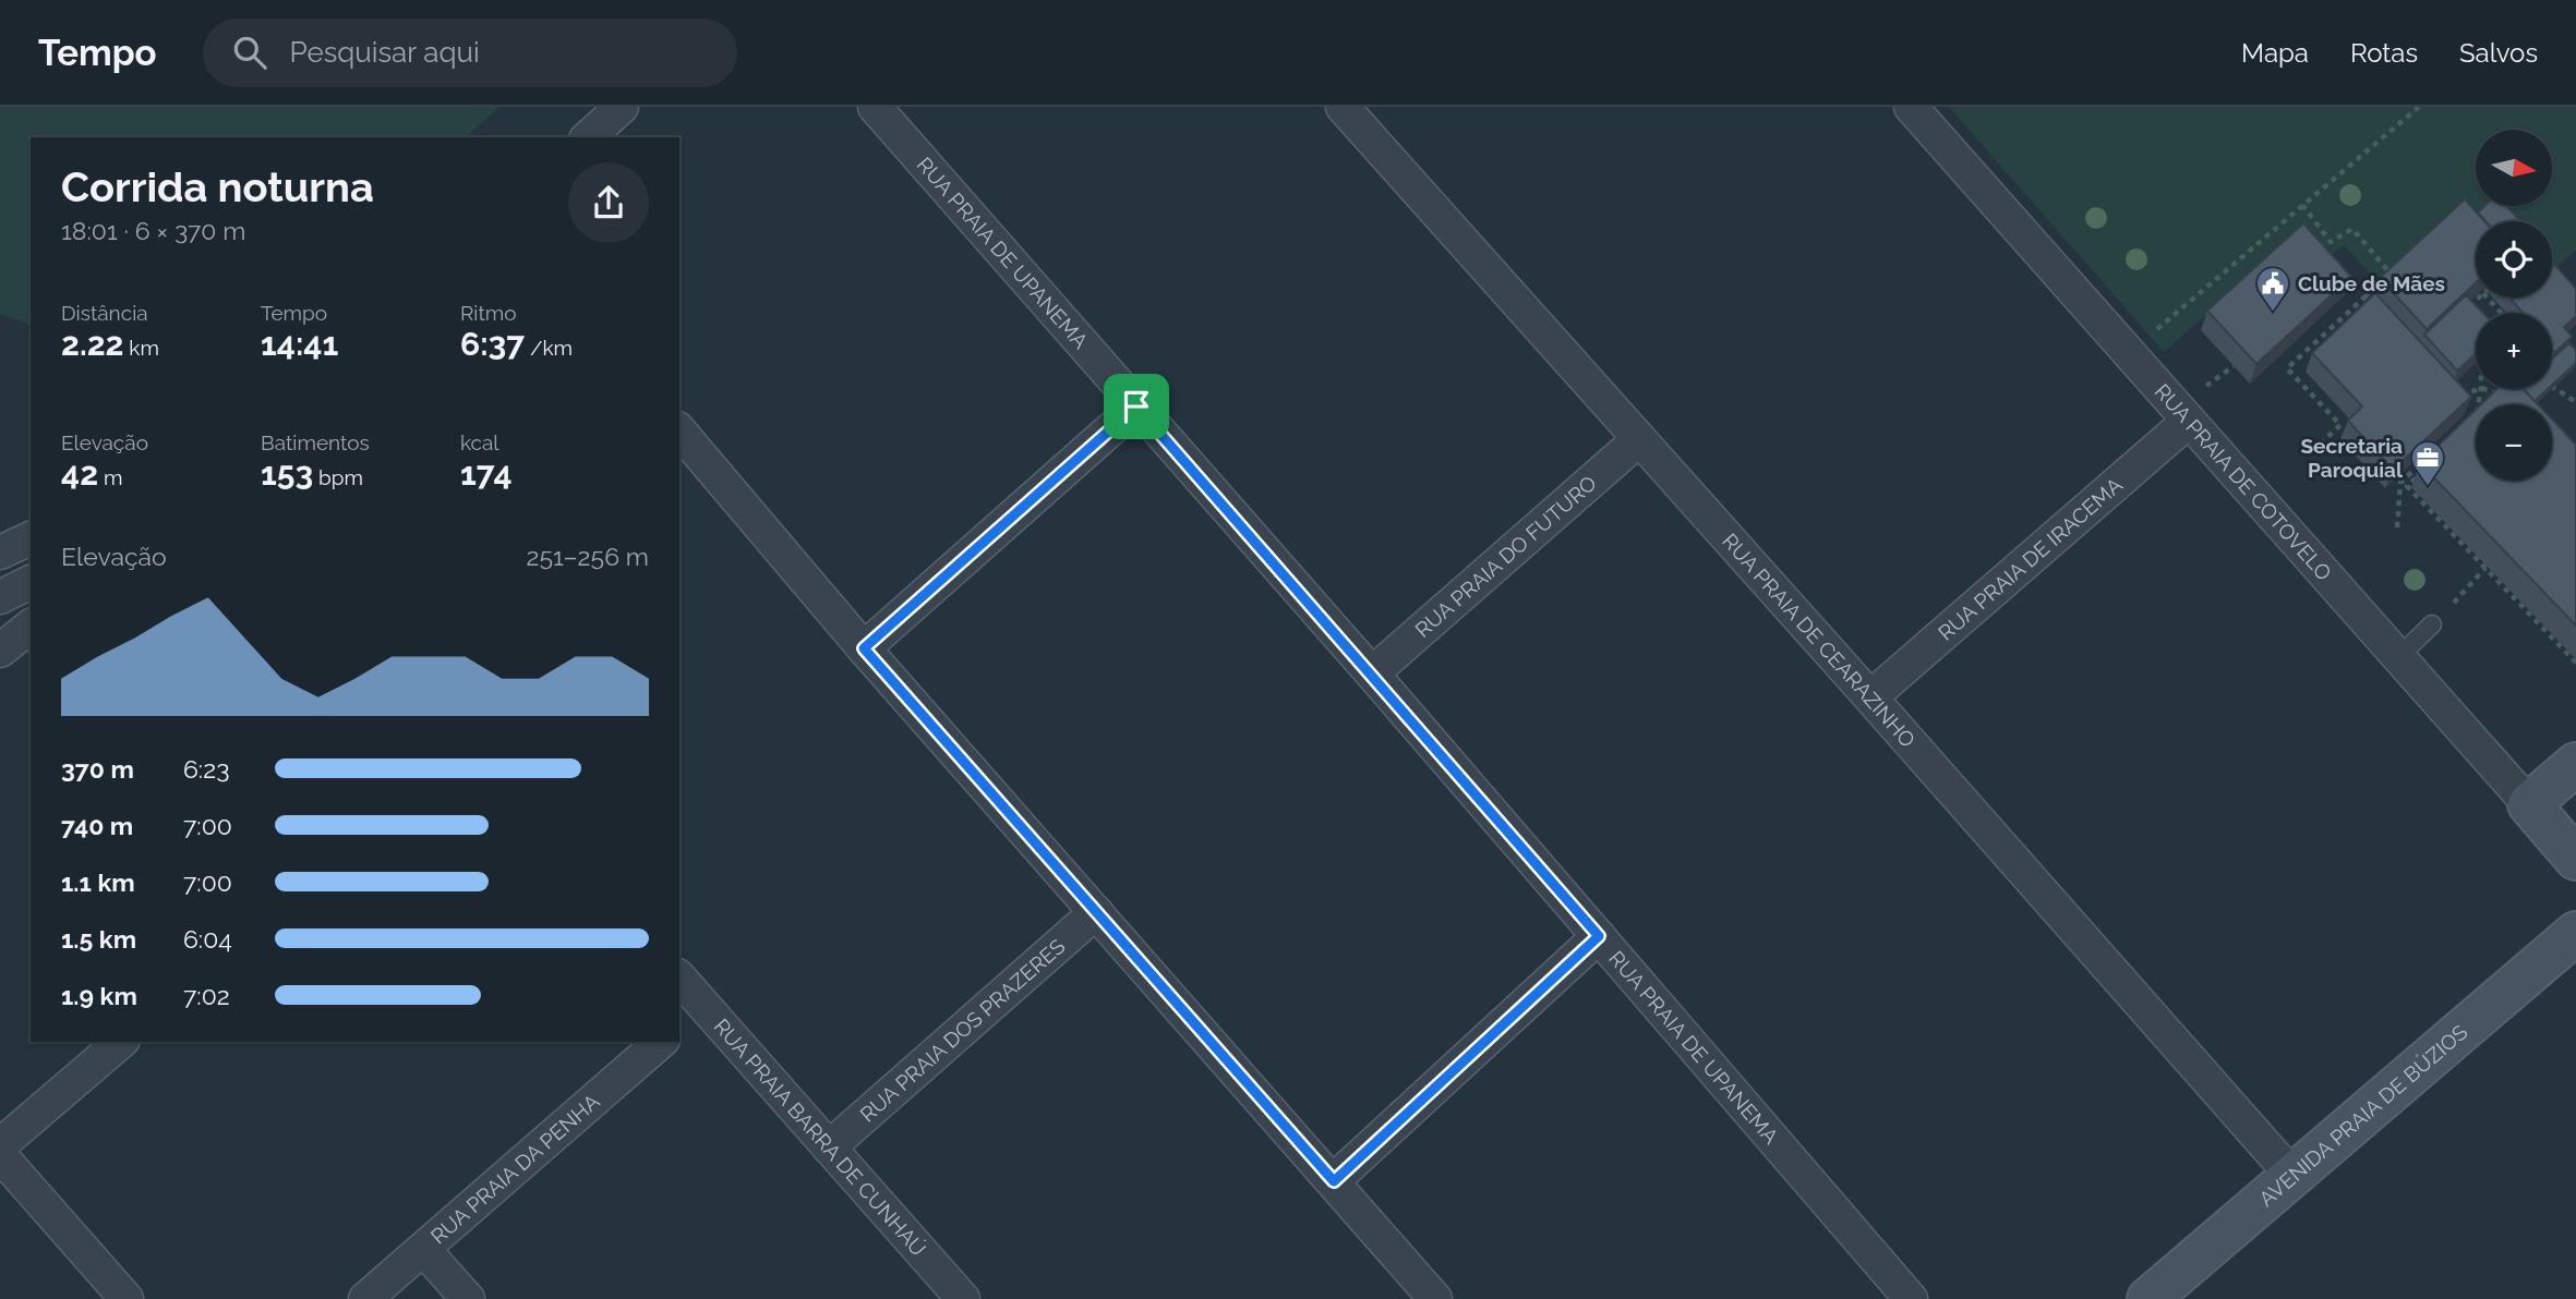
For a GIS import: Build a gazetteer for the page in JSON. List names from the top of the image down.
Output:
{
  "streets": {
    "main road": ["RUA PRAIA DE COTOVELO", "AVENIDA PRAIA DE BÚZIOS"],
    "street": [
      "RUA PRAIA DE UPANEMA",
      "RUA PRAIA DO FUTURO",
      "RUA PRAIA DE IRACEMA",
      "RUA PRAIA DE CEARAZINHO",
      "RUA PRAIA DOS PRAZERES",
      "RUA PRAIA BARRA DE CUNHAÚ",
      "RUA PRAIA DA PENHA"
    ]
  },
  "crossings": [
    ["RUA PRAIA DE UPANEMA", "RUA PRAIA DO FUTURO"],
    ["RUA PRAIA DE COTOVELO", "RUA PRAIA DE IRACEMA"],
    ["RUA PRAIA DO FUTURO", "RUA PRAIA DE CEARAZINHO"],
    ["RUA PRAIA DE IRACEMA", "RUA PRAIA DE CEARAZINHO"],
    ["RUA PRAIA DE CEARAZINHO", "AVENIDA PRAIA DE BÚZIOS"],
    ["RUA PRAIA DOS PRAZERES", "RUA PRAIA BARRA DE CUNHAÚ"]
  ],
  "places": {
    "public building": ["Clube de Mães"],
    "office": ["Secretaria Paroquial"]
  },
  "north": "right",
  "page": {
    "header": "Tempo",
    "search": "Pesquisar aqui",
    "nav": ["Mapa", "Rotas", "Salvos"],
    "map_buttons": ["+", "−"],
    "heading": ["Corrida noturna", "18:01 · 6 × 370 m"],
    "stats": [
      ["Distância", "2.22 km"],
      ["Tempo", "14:41"],
      ["Ritmo", "6:37 /km"],
      ["Elevação", "42 m"],
      ["Batimentos", "153 bpm"],
      ["kcal", "174"]
    ],
    "chart": ["Elevação", "251–256 m"],
    "list": [
      {
        "name": "370 m",
        "note": "6:23"
      },
      {
        "name": "740 m",
        "note": "7:00"
      },
      {
        "name": "1.1 km",
        "note": "7:00"
      },
      {
        "name": "1.5 km",
        "note": "6:04"
      },
      {
        "name": "1.9 km",
        "note": "7:02"
      }
    ]
  }
}
